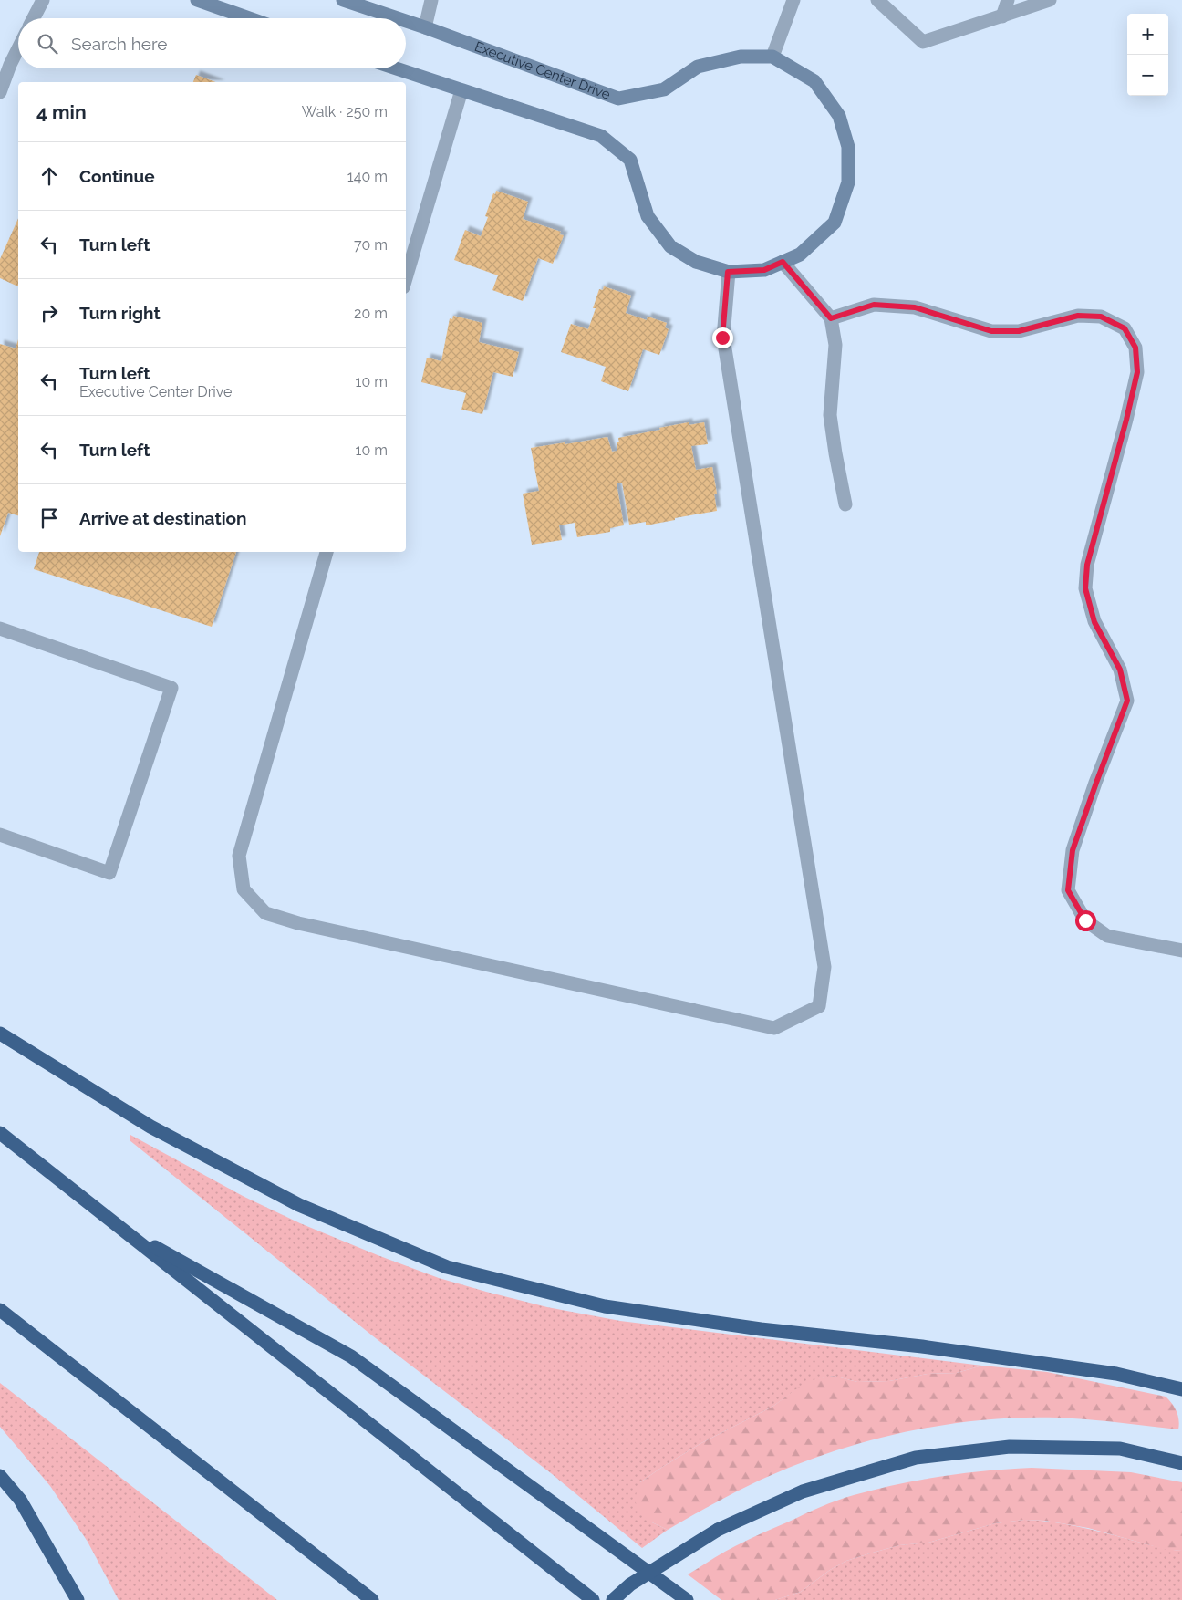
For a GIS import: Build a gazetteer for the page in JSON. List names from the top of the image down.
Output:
{
  "streets": {
    "street": ["Executive Center Drive"]
  },
  "page": {
    "map_buttons": ["+", "−"],
    "search": "Search here",
    "heading": ["4 min", "Walk · 250 m"],
    "list": [
      ["Continue", "140 m"],
      ["Turn left", "70 m"],
      ["Turn right", "20 m"],
      ["Turn left", "Executive Center Drive", "10 m"],
      ["Turn left", "10 m"],
      "Arrive at destination"
    ]
  }
}
